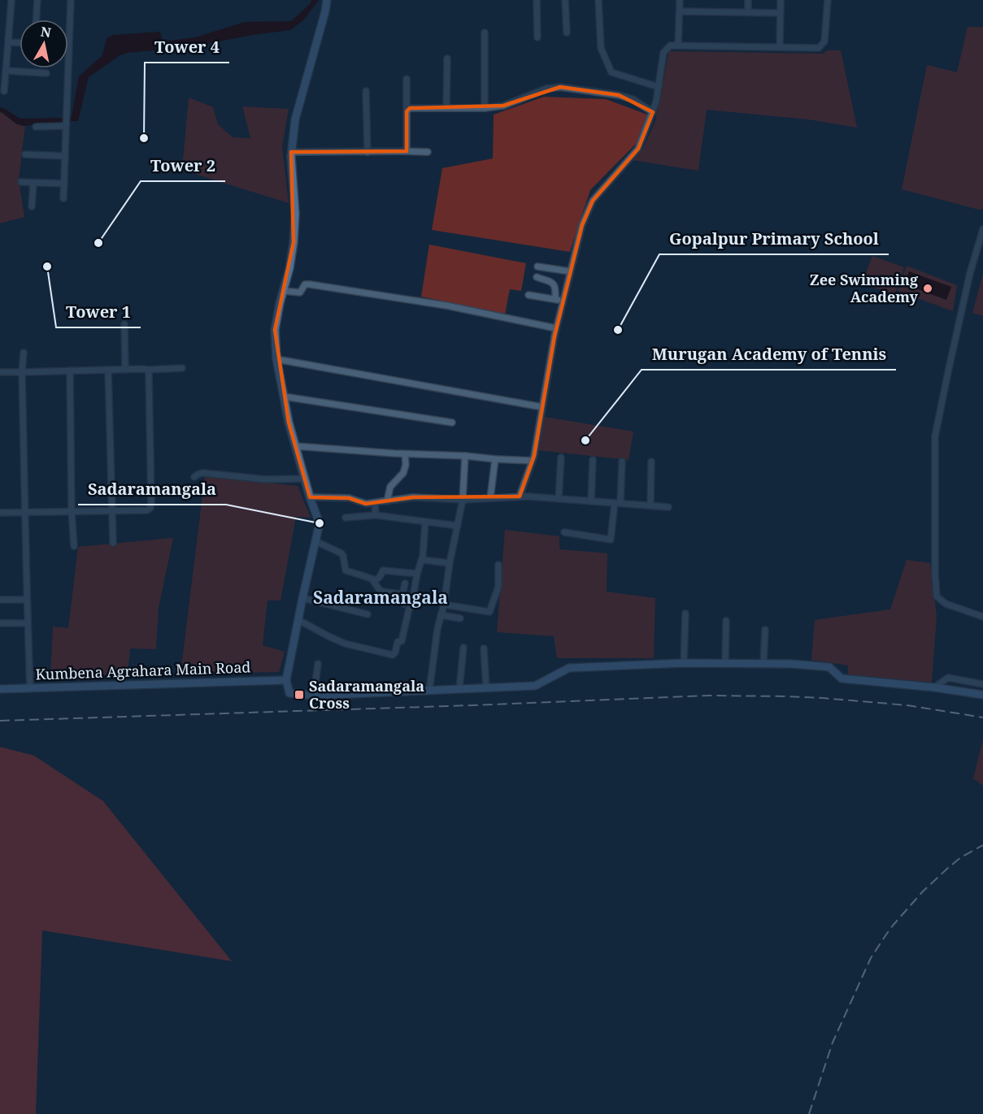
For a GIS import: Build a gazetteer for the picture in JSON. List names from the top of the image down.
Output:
{
  "streets": {
    "street": ["Kumbena Agrahara Main Road"]
  },
  "districts": ["Sadaramangala"],
  "places": {
    "other": [
      "Tower 4",
      "Tower 2",
      "Tower 1",
      "Zee Swimming Academy",
      "Gopalpur Primary School",
      "Murugan Academy of Tennis",
      "Sadaramangala"
    ],
    "transit": ["Sadaramangala Cross"]
  },
  "north": "top"
}
